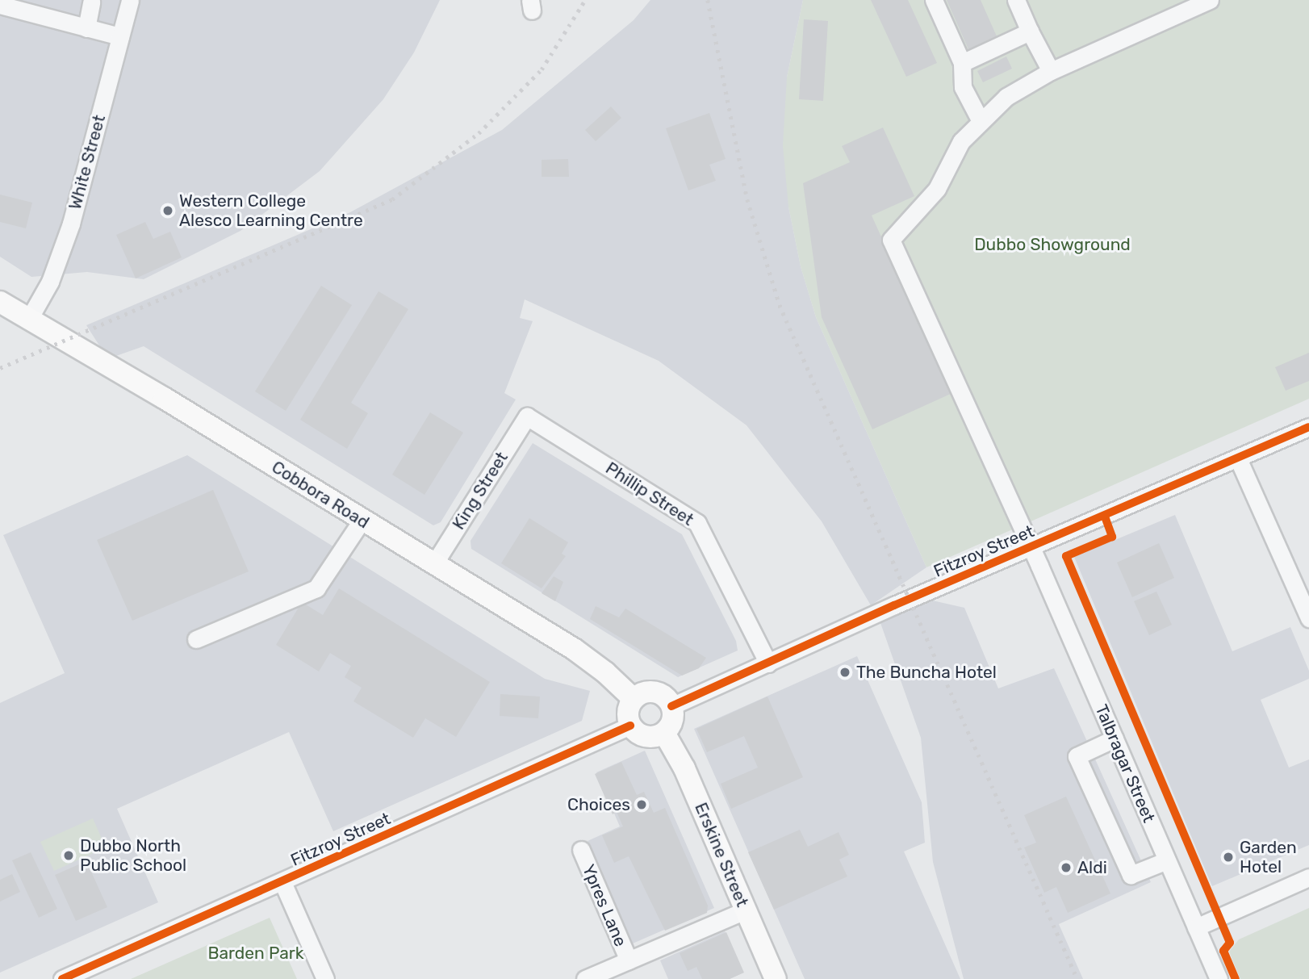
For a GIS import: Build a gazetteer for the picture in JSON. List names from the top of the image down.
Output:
{
  "streets": {
    "main road": ["Cobbora Road", "Erskine Street"],
    "street": [
      "White Street",
      "King Street",
      "Phillip Street",
      "Fitzroy Street",
      "Talbragar Street",
      "Ypres Lane"
    ]
  },
  "crossings": [
    ["White Street", "Cobbora Road"],
    ["King Street", "Phillip Street"],
    ["King Street", "Cobbora Road"],
    ["Phillip Street", "Fitzroy Street"],
    ["Cobbora Road", "Fitzroy Street"],
    ["Cobbora Road", "Erskine Street"],
    ["Fitzroy Street", "Talbragar Street"],
    ["Fitzroy Street", "Erskine Street"]
  ],
  "parks": ["Dubbo Showground", "Barden Park"],
  "places": [
    "Western College Alesco Learning Centre",
    "The Buncha Hotel",
    "Choices",
    "Dubbo North Public School",
    "Garden Hotel",
    "Aldi"
  ]
}
